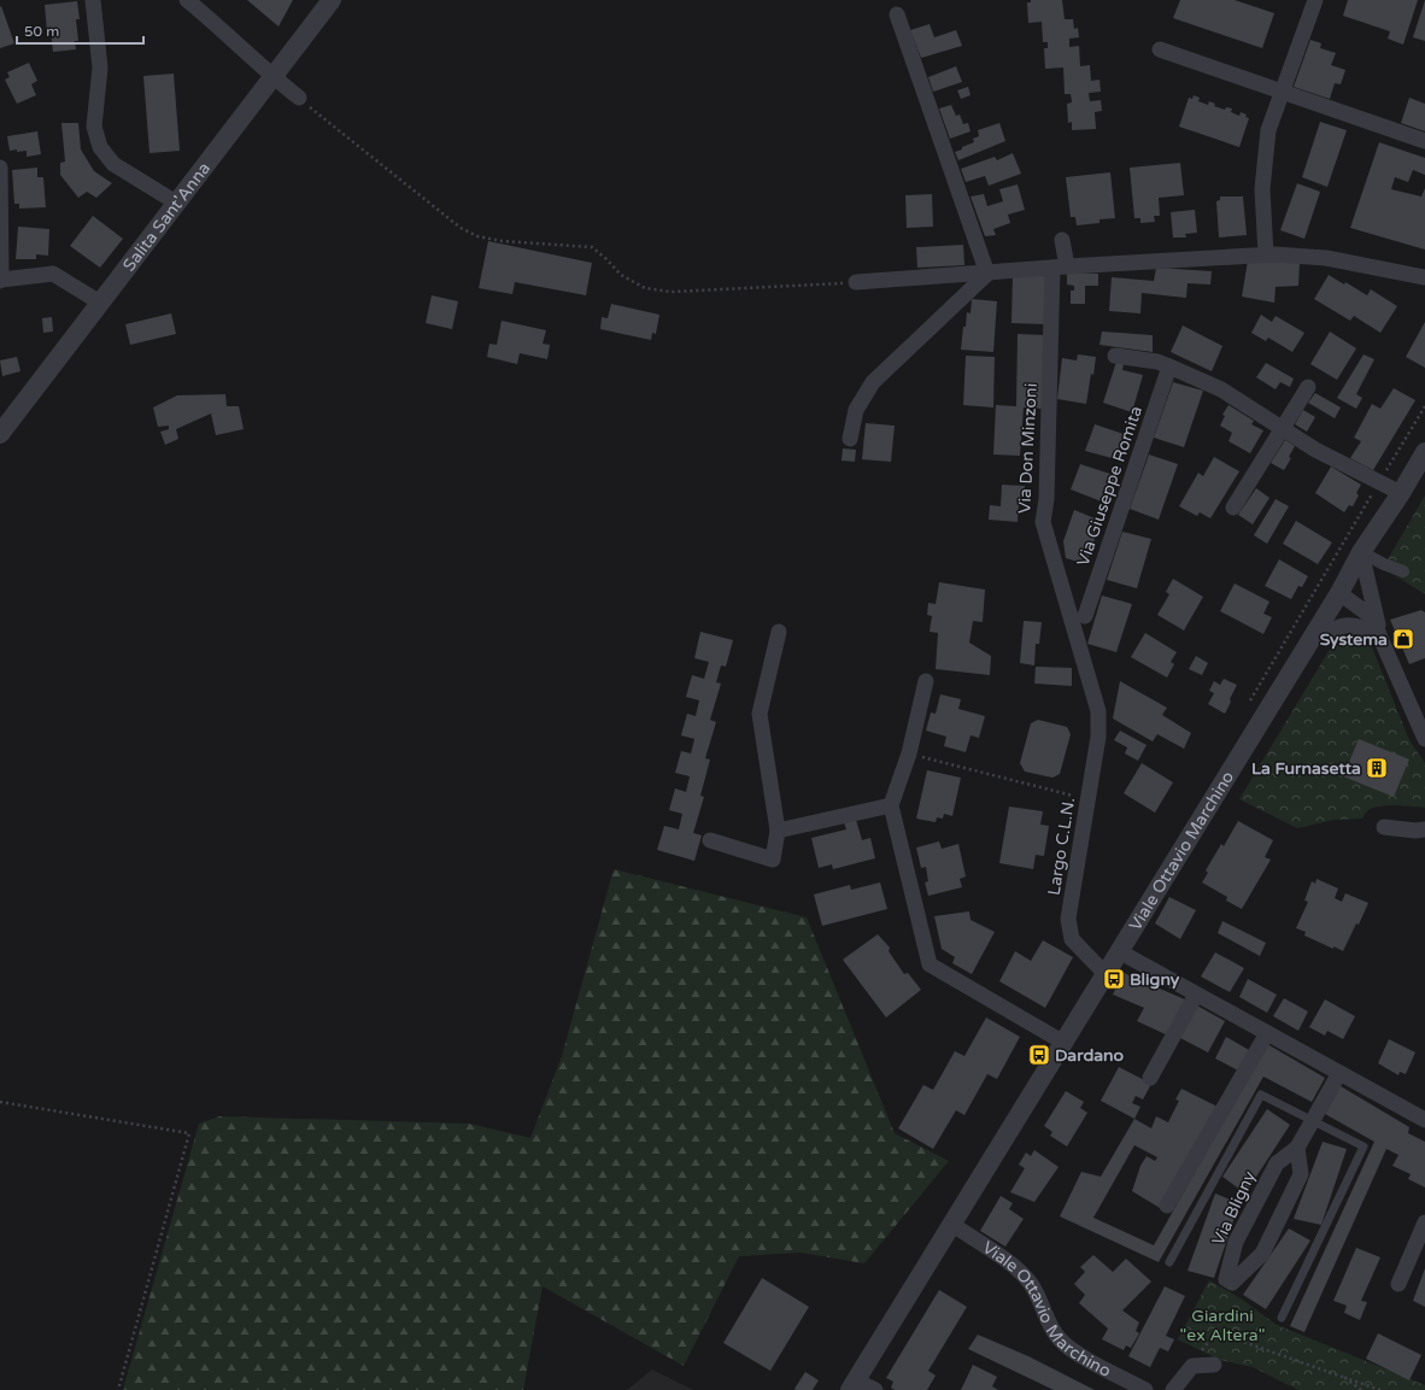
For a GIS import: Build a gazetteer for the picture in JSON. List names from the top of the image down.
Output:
{
  "streets": {
    "street": [
      "Salita Sant'Anna",
      "Via Don Minzoni",
      "Via Giuseppe Romita",
      "Largo C.L.N.",
      "Viale Ottavio Marchino",
      "Via Bligny"
    ]
  },
  "crossings": [
    ["Via Don Minzoni", "Largo C.L.N."],
    ["Largo C.L.N.", "Viale Ottavio Marchino"]
  ],
  "parks": ["Giardini \"ex Altera\""],
  "places": {
    "shop": ["Systema"],
    "building": ["La Furnasetta"],
    "bus stop": ["Bligny", "Dardano"]
  },
  "scale_bar": "50 m"
}
